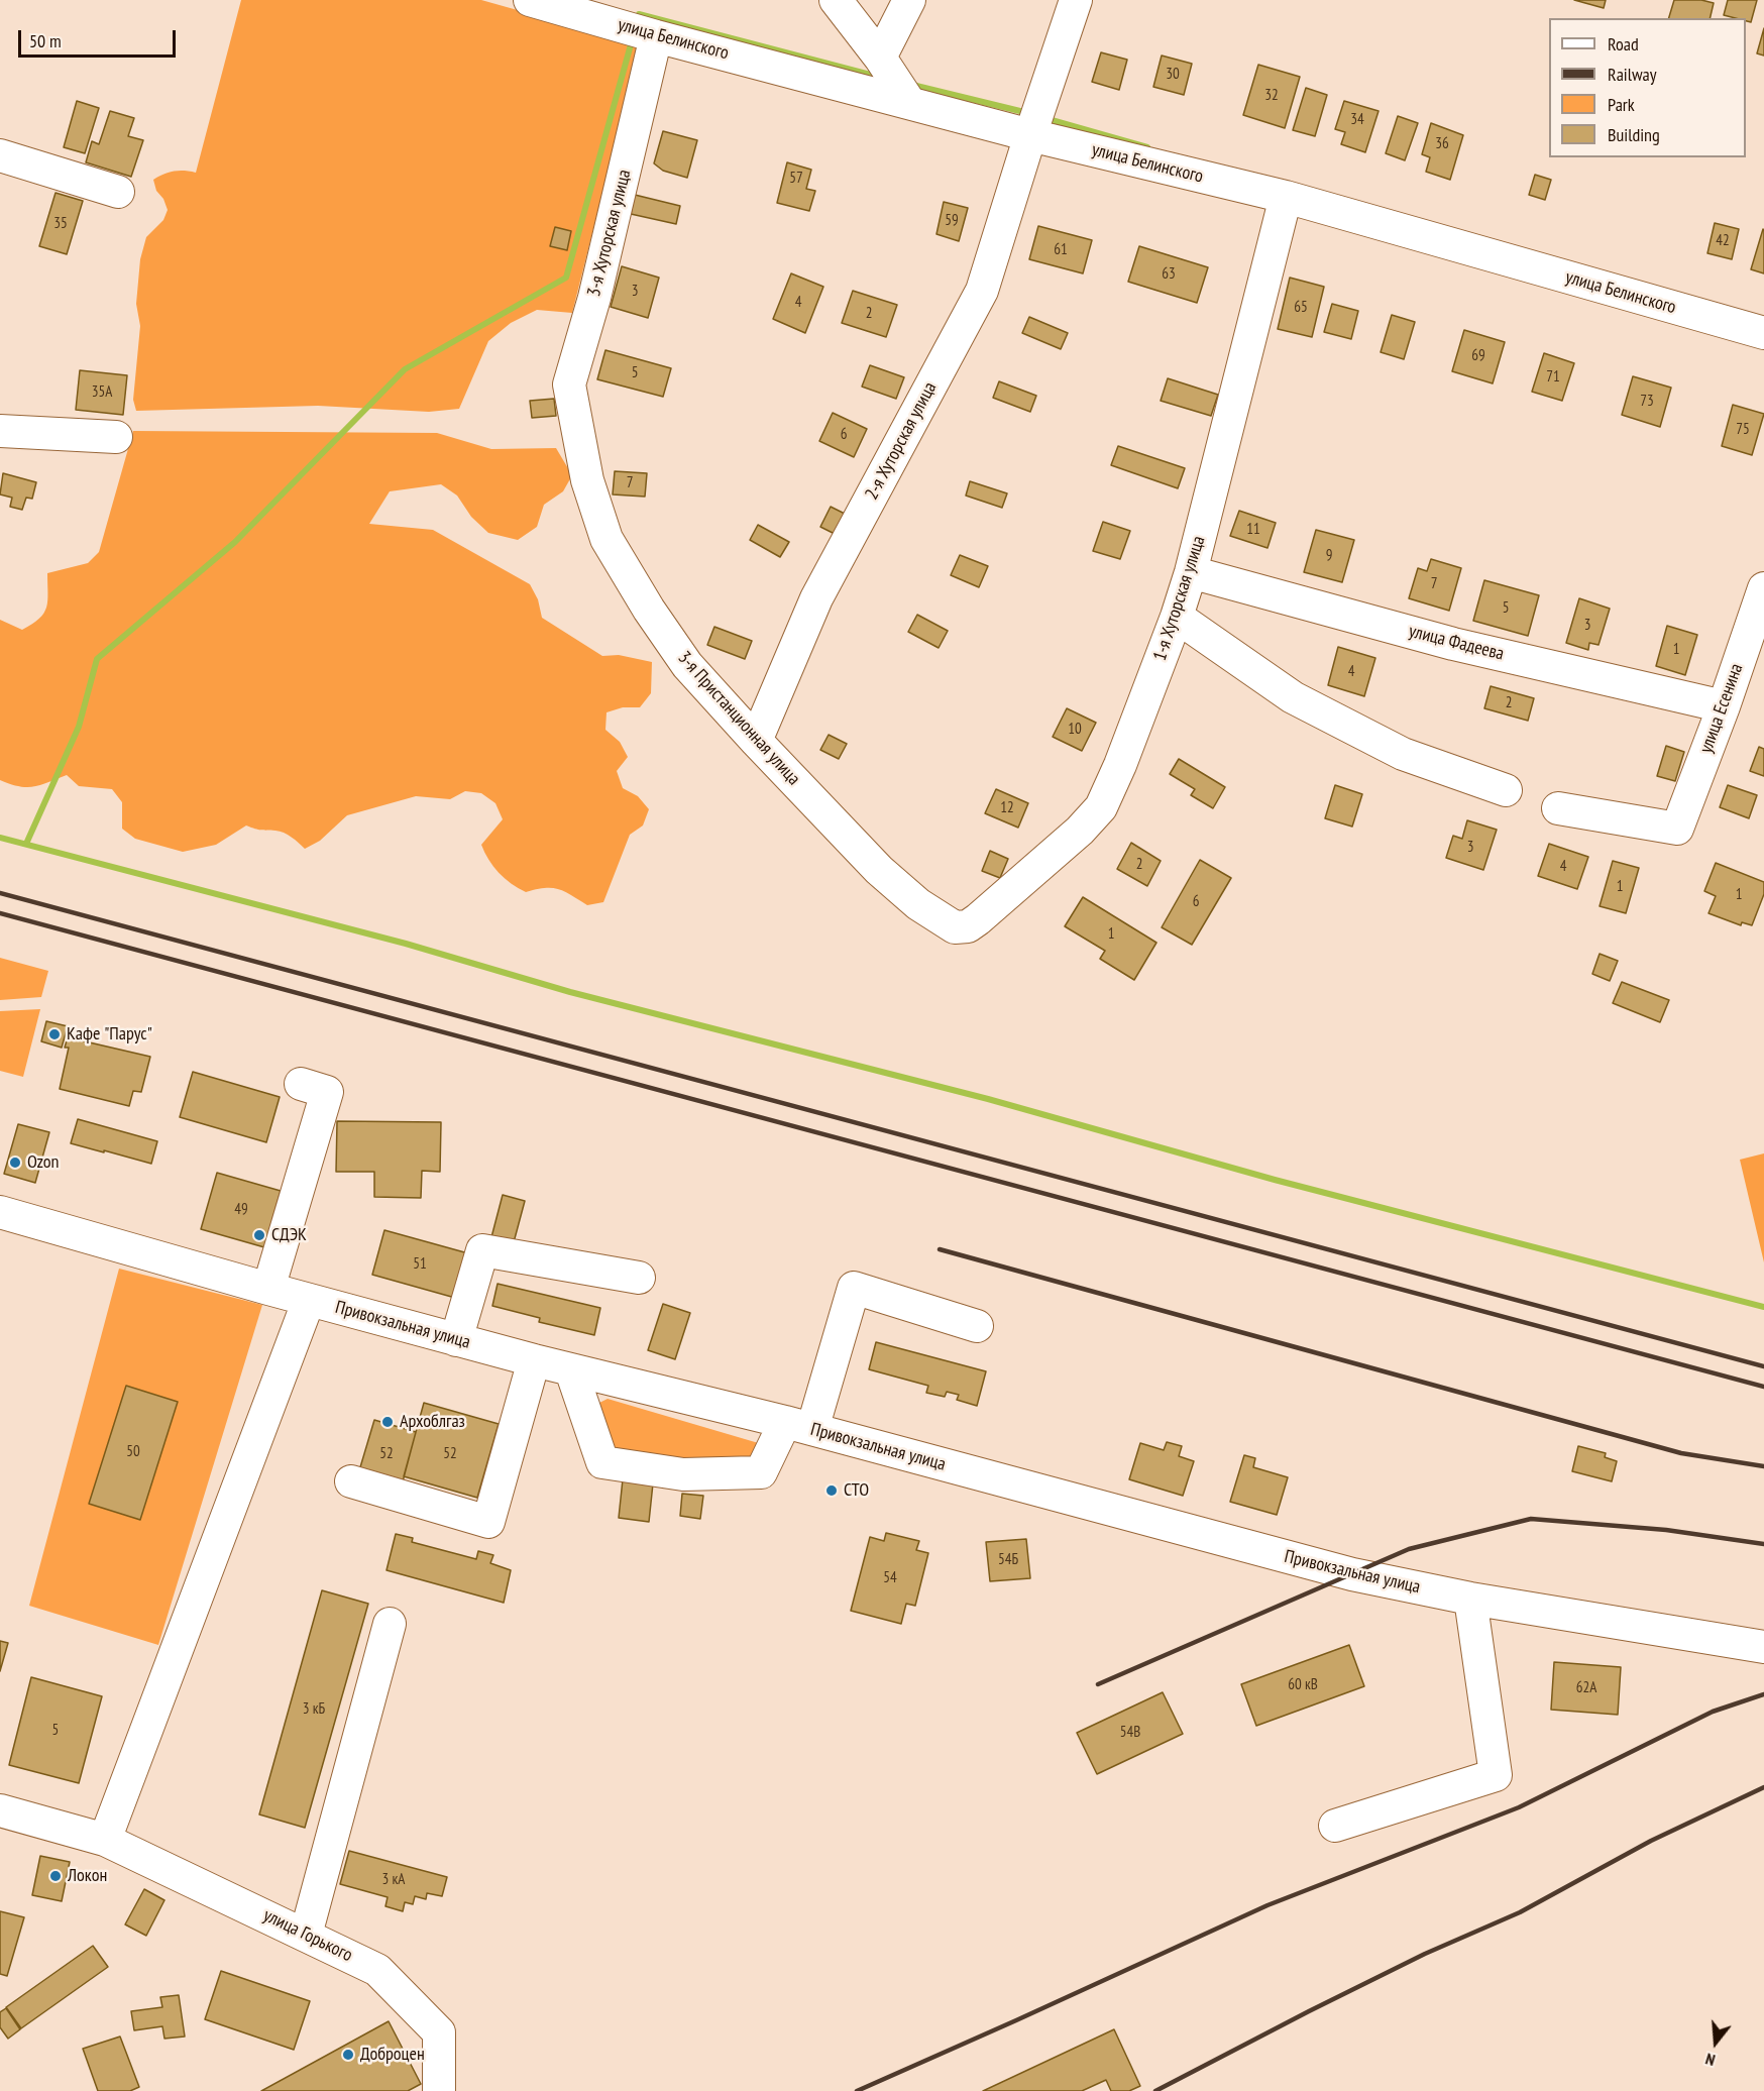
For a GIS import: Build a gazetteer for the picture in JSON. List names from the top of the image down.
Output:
{
  "streets": {
    "street": [
      "улица Белинского",
      "3-я Хуторская улица",
      "2-я Хуторская улица",
      "1-я Хуторская улица",
      "улица Фадеева",
      "улица Есенина",
      "3-я Пристанционная улица",
      "Привокзальная улица",
      "улица Горького"
    ]
  },
  "crossings": [
    ["улица Белинского", "3-я Хуторская улица"],
    ["улица Белинского", "2-я Хуторская улица"],
    ["улица Белинского", "1-я Хуторская улица"],
    ["3-я Хуторская улица", "3-я Пристанционная улица"],
    ["2-я Хуторская улица", "3-я Пристанционная улица"],
    ["1-я Хуторская улица", "улица Фадеева"],
    ["1-я Хуторская улица", "3-я Пристанционная улица"],
    ["улица Фадеева", "улица Есенина"]
  ],
  "places": [
    "Кафе \"Парус\"",
    "Ozon",
    "СДЭК",
    "Архоблгаз",
    "СТО",
    "Локон",
    "Доброцен"
  ],
  "house_numbers": [
    "30",
    "32",
    "34",
    "36",
    "57",
    "59",
    "35",
    "42",
    "61",
    "63",
    "3",
    "4",
    "65",
    "2",
    "69",
    "5",
    "71",
    "35А",
    "73",
    "75",
    "6",
    "7",
    "11",
    "9",
    "7",
    "5",
    "3",
    "1",
    "4",
    "2",
    "10",
    "12",
    "3",
    "2",
    "4",
    "1",
    "1",
    "6",
    "1",
    "49",
    "51",
    "50",
    "52",
    "52",
    "54Б",
    "54",
    "60 кВ",
    "62А",
    "3 кБ",
    "5",
    "54В",
    "3 кА"
  ],
  "legend": [
    "Road",
    "Railway",
    "Park",
    "Building"
  ],
  "scale_bar": "50 m",
  "north": "bottom"
}
